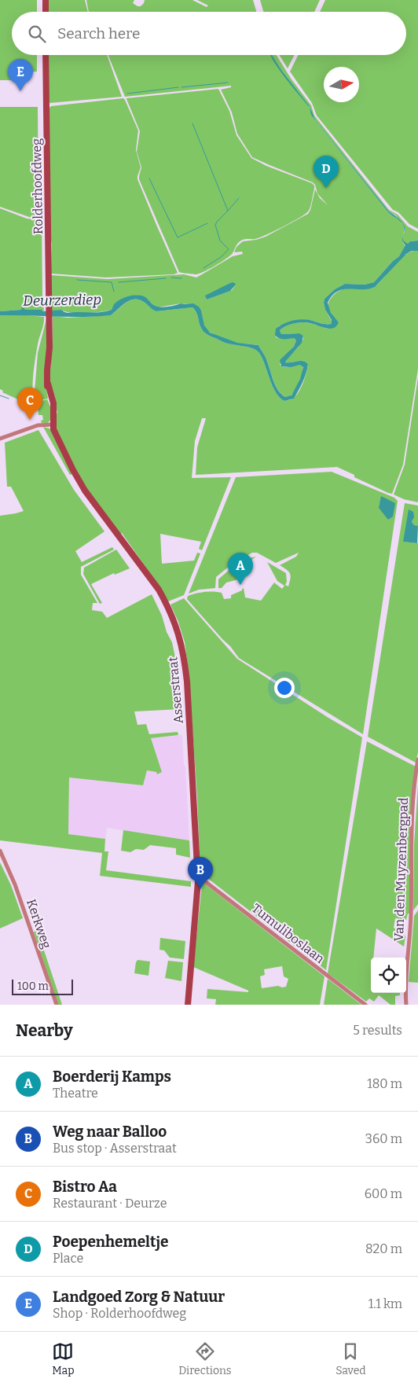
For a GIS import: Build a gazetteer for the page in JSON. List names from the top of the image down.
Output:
{
  "streets": {
    "main road": ["Rolderhoofdweg", "Asserstraat"],
    "street": ["Van den Muyzenbergpad", "Kerkweg", "Tumuliboslaan"]
  },
  "crossings": [
    ["Rolderhoofdweg", "Asserstraat"],
    ["Asserstraat", "Tumuliboslaan"]
  ],
  "water": ["Deurzerdiep"],
  "scale_bar": "100 m",
  "north": "right",
  "page": {
    "search": "Search here",
    "pins": [
      "E",
      "D",
      "C",
      "A",
      "B"
    ],
    "scale": "100 m",
    "heading": ["Nearby", "5 results"],
    "list": [
      {
        "mark": "A",
        "name": "Boerderij Kamps",
        "note": "Theatre",
        "value": "180 m"
      },
      {
        "mark": "B",
        "name": "Weg naar Balloo",
        "note": "Bus stop · Asserstraat",
        "value": "360 m"
      },
      {
        "mark": "C",
        "name": "Bistro Aa",
        "note": "Restaurant · Deurze",
        "value": "600 m"
      },
      {
        "mark": "D",
        "name": "Poepenhemeltje",
        "note": "Place",
        "value": "820 m"
      },
      {
        "mark": "E",
        "name": "Landgoed Zorg & Natuur",
        "note": "Shop · Rolderhoofdweg",
        "value": "1.1 km"
      }
    ],
    "nav": ["Map", "Directions", "Saved"]
  }
}
